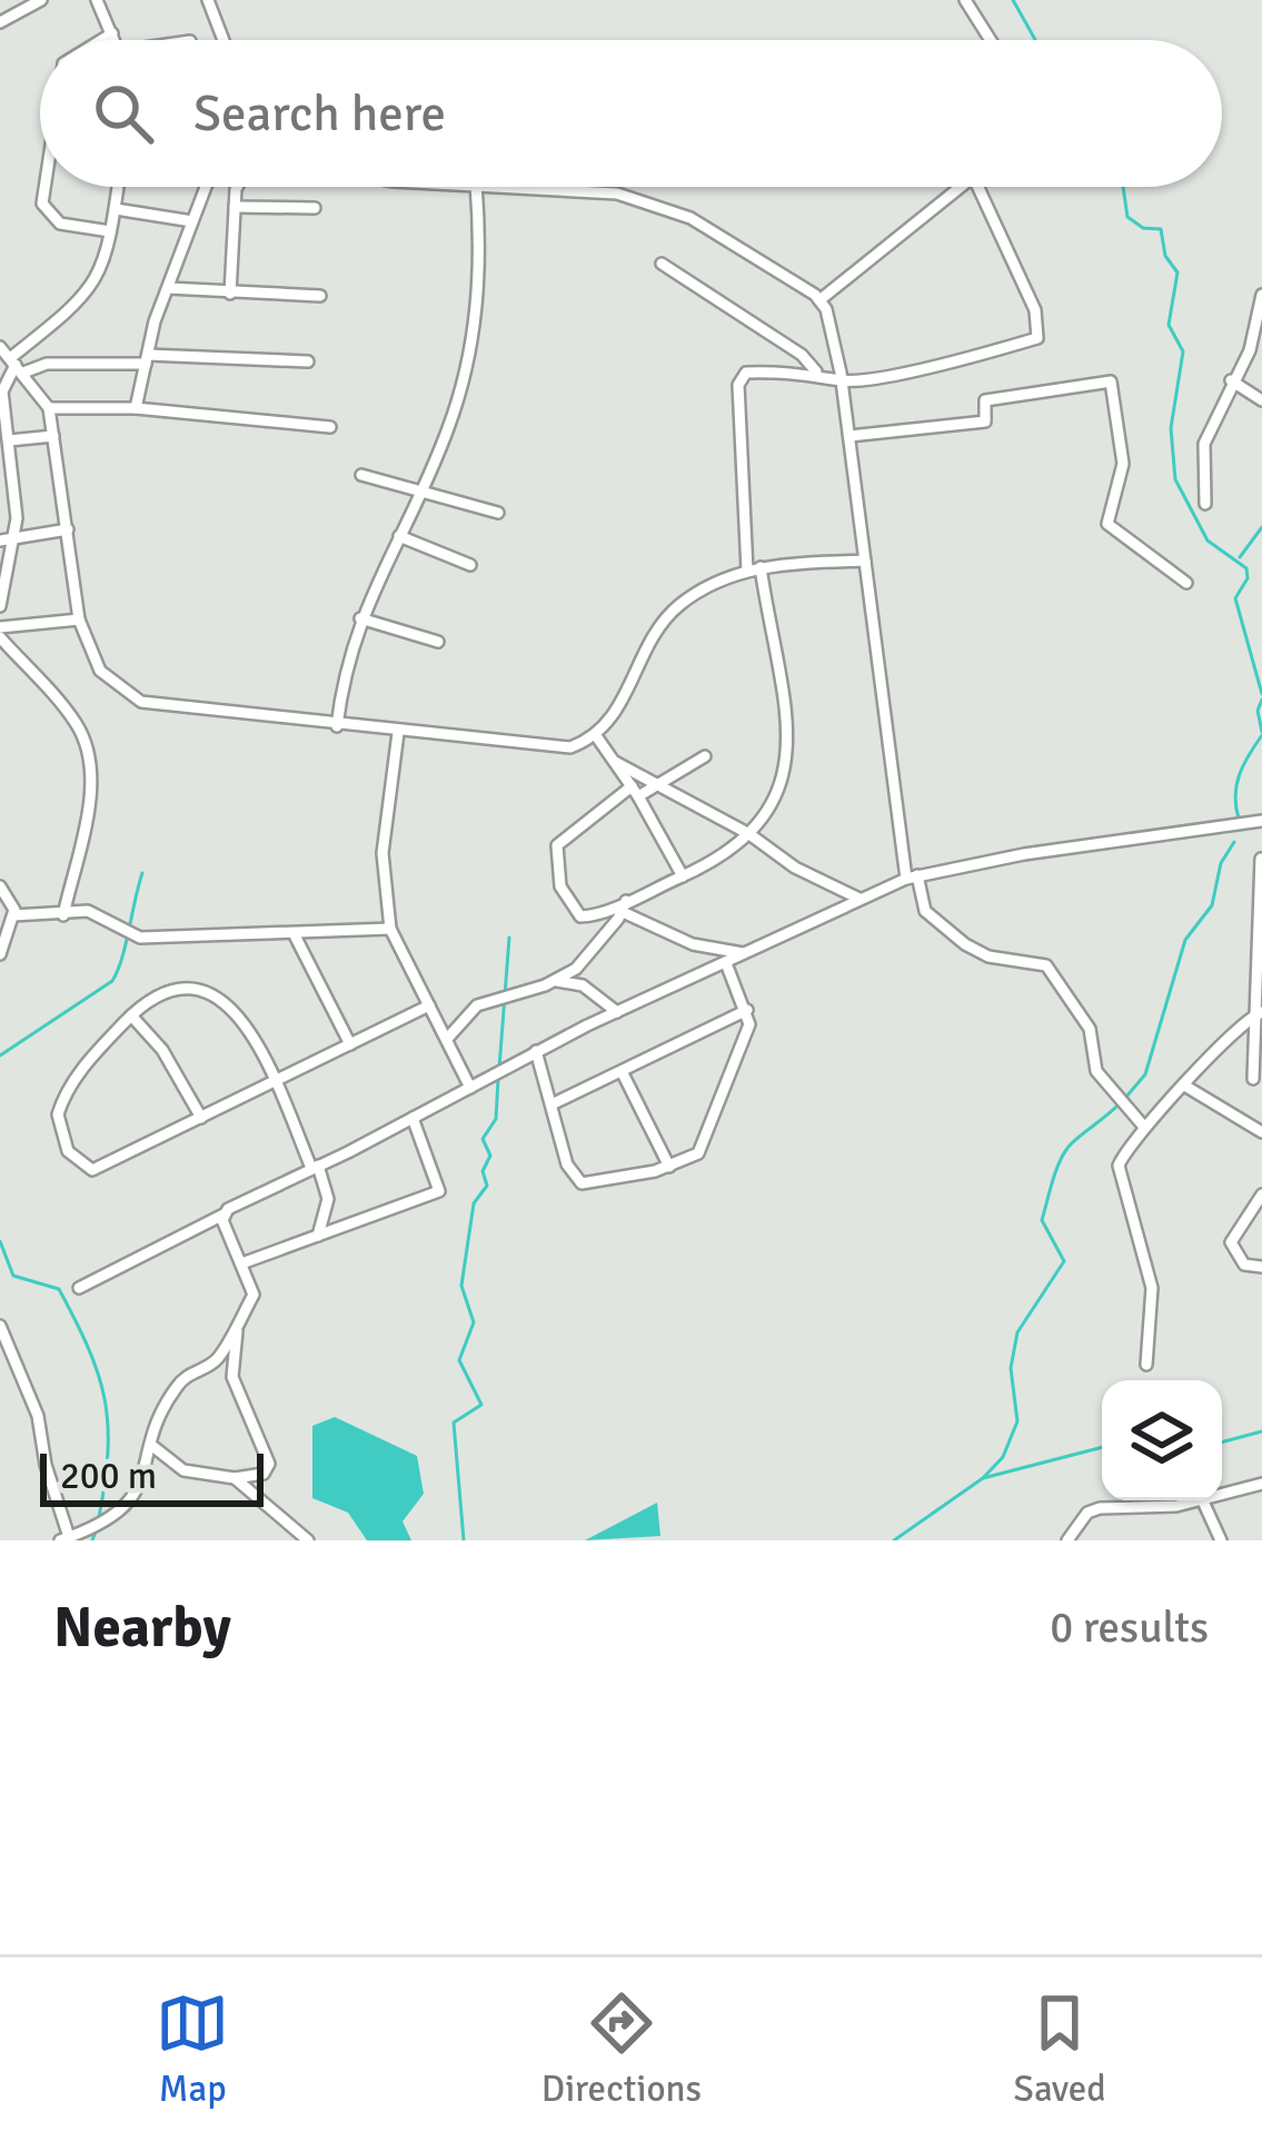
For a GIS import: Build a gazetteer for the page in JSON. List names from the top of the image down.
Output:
{
  "scale_bar": "200 m",
  "page": {
    "search": "Search here",
    "scale": "200 m",
    "heading": ["Nearby", "0 results"],
    "nav": ["Map", "Directions", "Saved"]
  }
}
